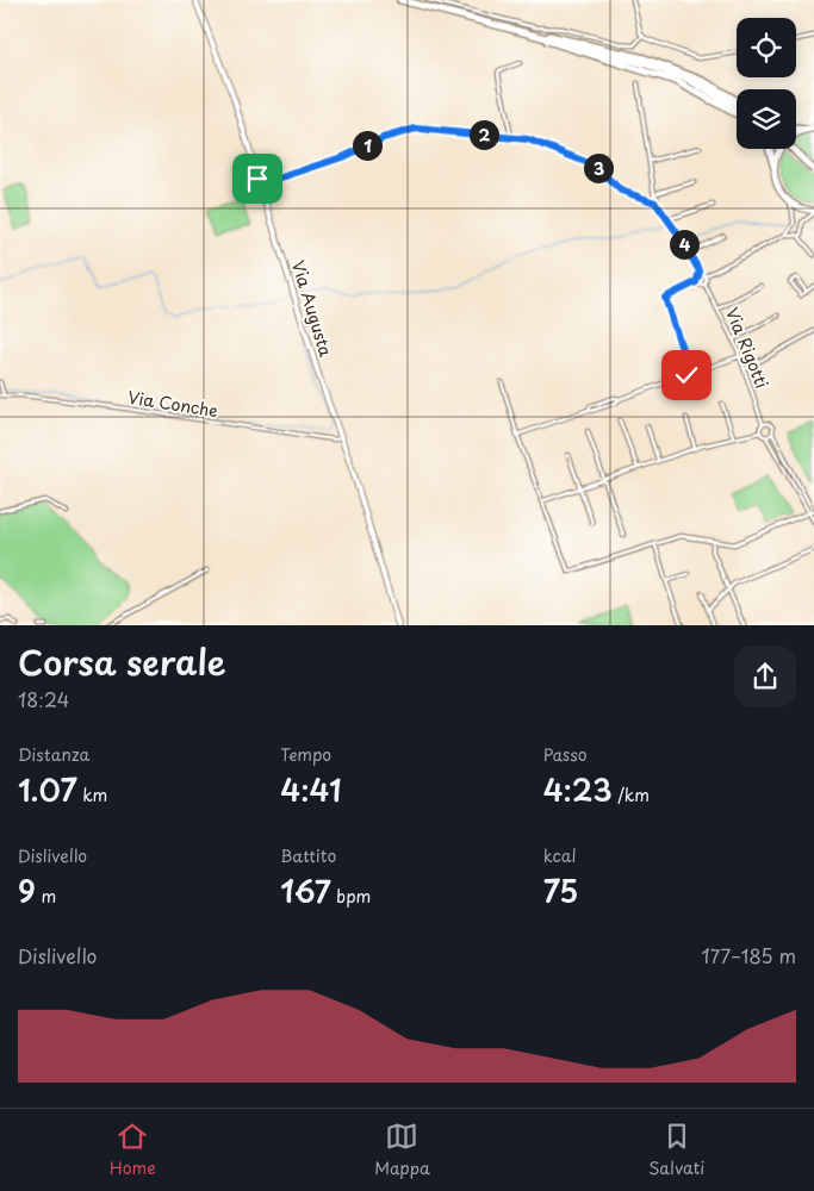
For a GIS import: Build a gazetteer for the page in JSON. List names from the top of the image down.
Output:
{
  "streets": {
    "street": ["Via Augusta", "Via Rigotti", "Via Conche"]
  },
  "crossings": [
    ["Via Augusta", "Via Conche"]
  ],
  "page": {
    "pins": [
      "2",
      "1",
      "3",
      "4"
    ],
    "heading": ["Corsa serale", "18:24"],
    "stats": [
      ["Distanza", "1.07 km"],
      ["Tempo", "4:41"],
      ["Passo", "4:23 /km"],
      ["Dislivello", "9 m"],
      ["Battito", "167 bpm"],
      ["kcal", "75"]
    ],
    "chart": ["Dislivello", "177–185 m"],
    "tabs": ["Home", "Mappa", "Salvati"]
  }
}
